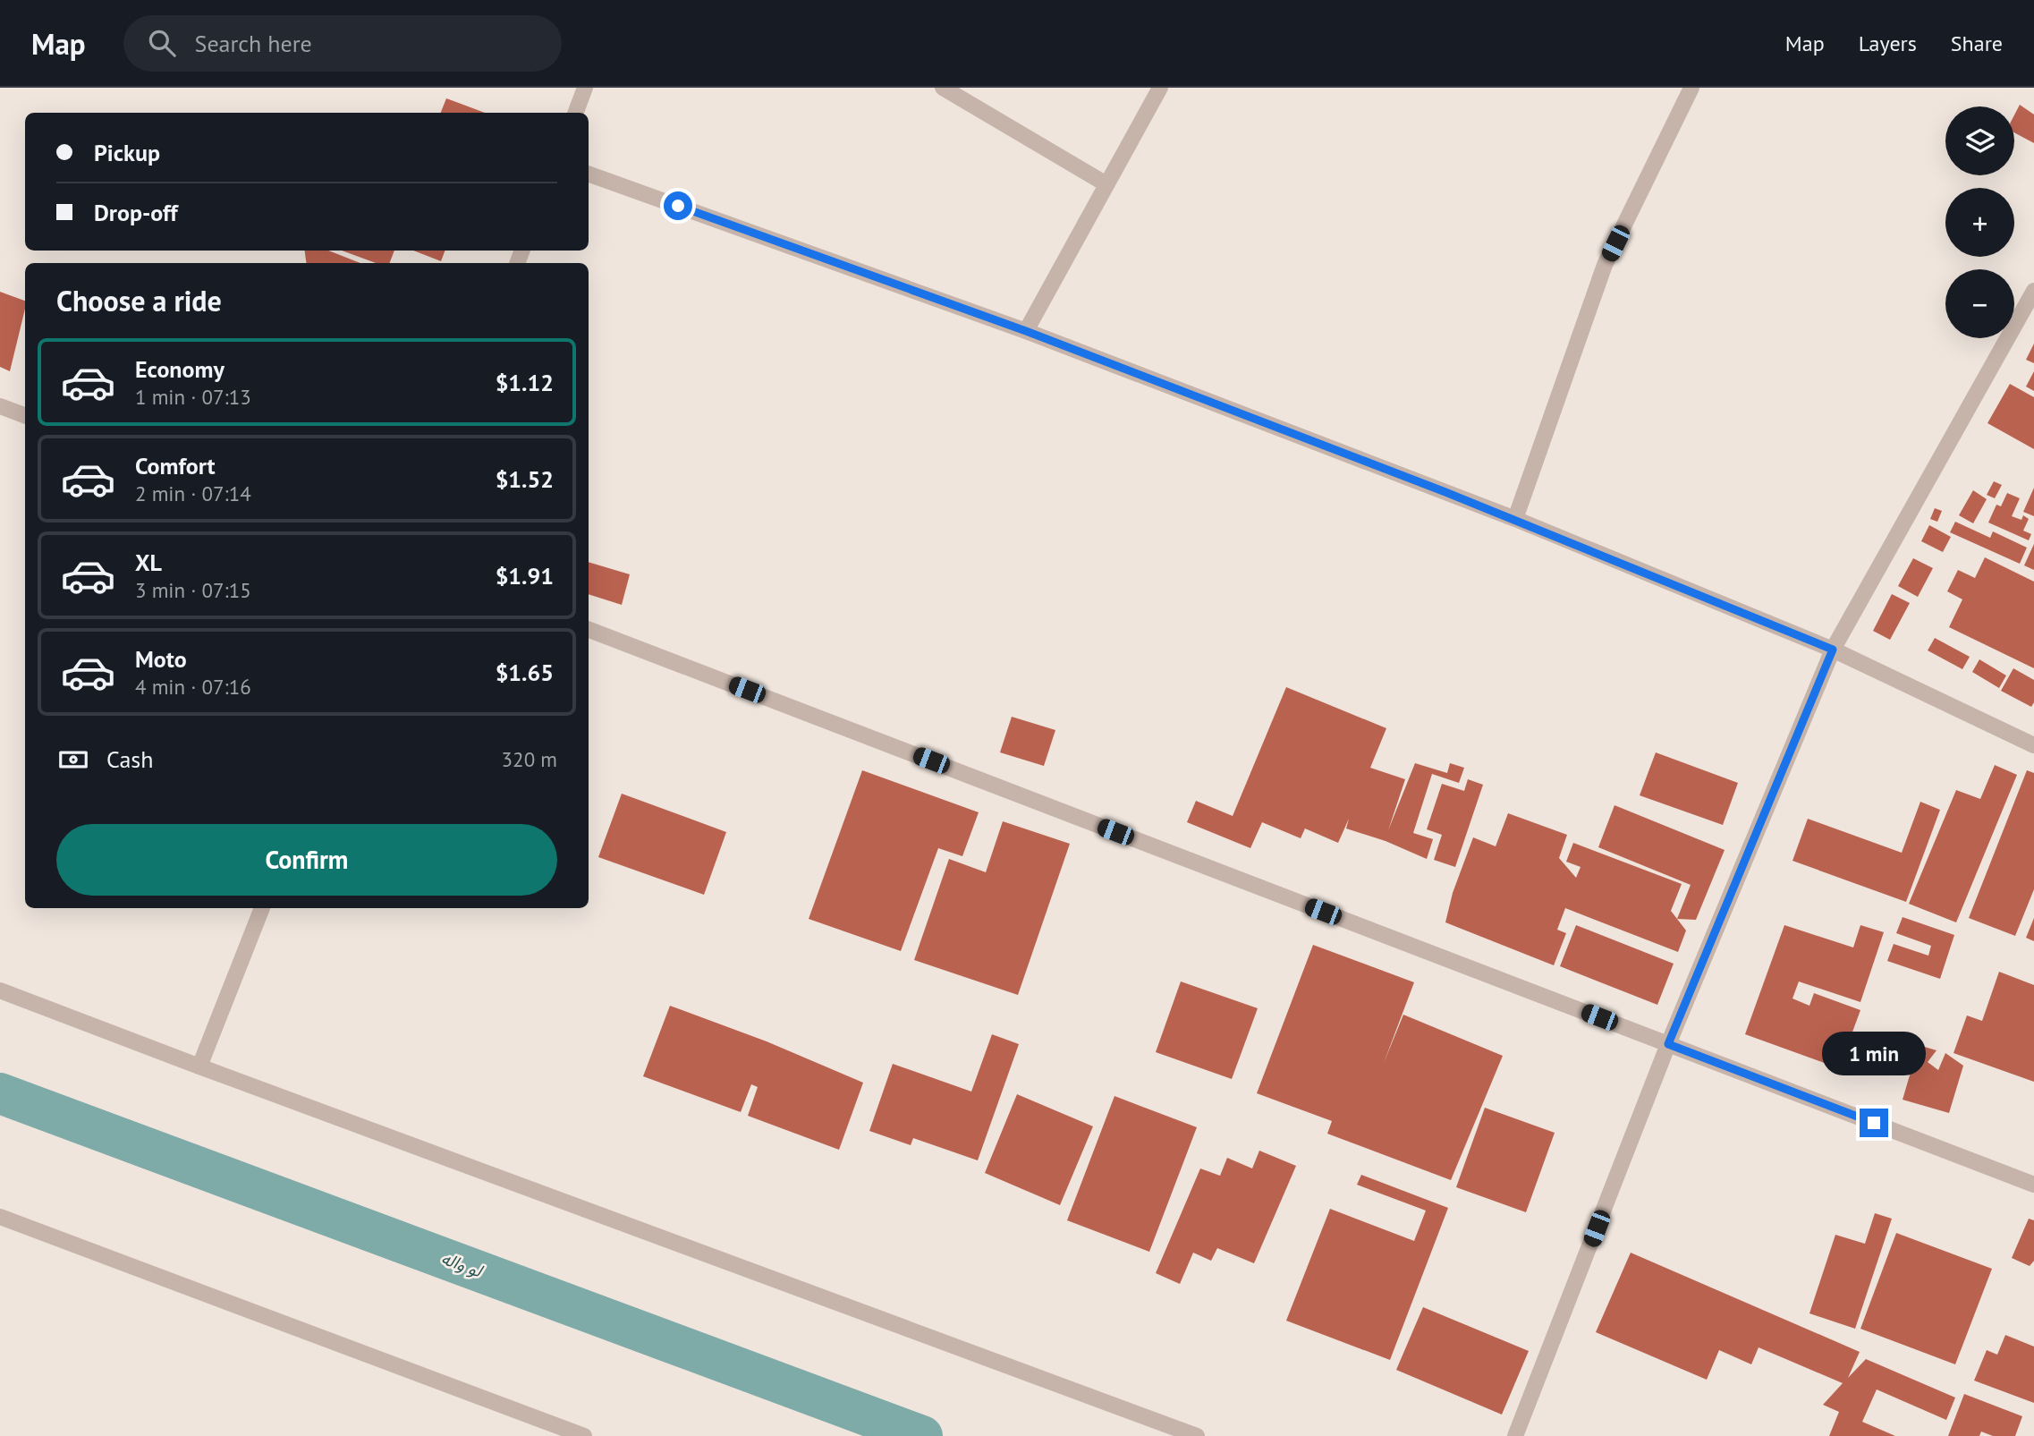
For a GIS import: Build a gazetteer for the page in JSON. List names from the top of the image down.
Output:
{
  "water": ["لو واله"],
  "page": {
    "header": "Map",
    "search": "Search here",
    "nav": ["Map", "Layers", "Share"],
    "map_buttons": ["+", "−"],
    "banner": ["Pickup", "Drop-off"],
    "heading": "Choose a ride",
    "list": [
      {
        "name": "Economy",
        "note": "1 min · 07:13",
        "value": "$1.12"
      },
      {
        "name": "Comfort",
        "note": "2 min · 07:14",
        "value": "$1.52"
      },
      {
        "name": "XL",
        "note": "3 min · 07:15",
        "value": "$1.91"
      },
      {
        "name": "Moto",
        "note": "4 min · 07:16",
        "value": "$1.65"
      }
    ],
    "pay": ["Cash", "320 m"],
    "buttons": "Confirm",
    "bubble": "1 min"
  }
}
